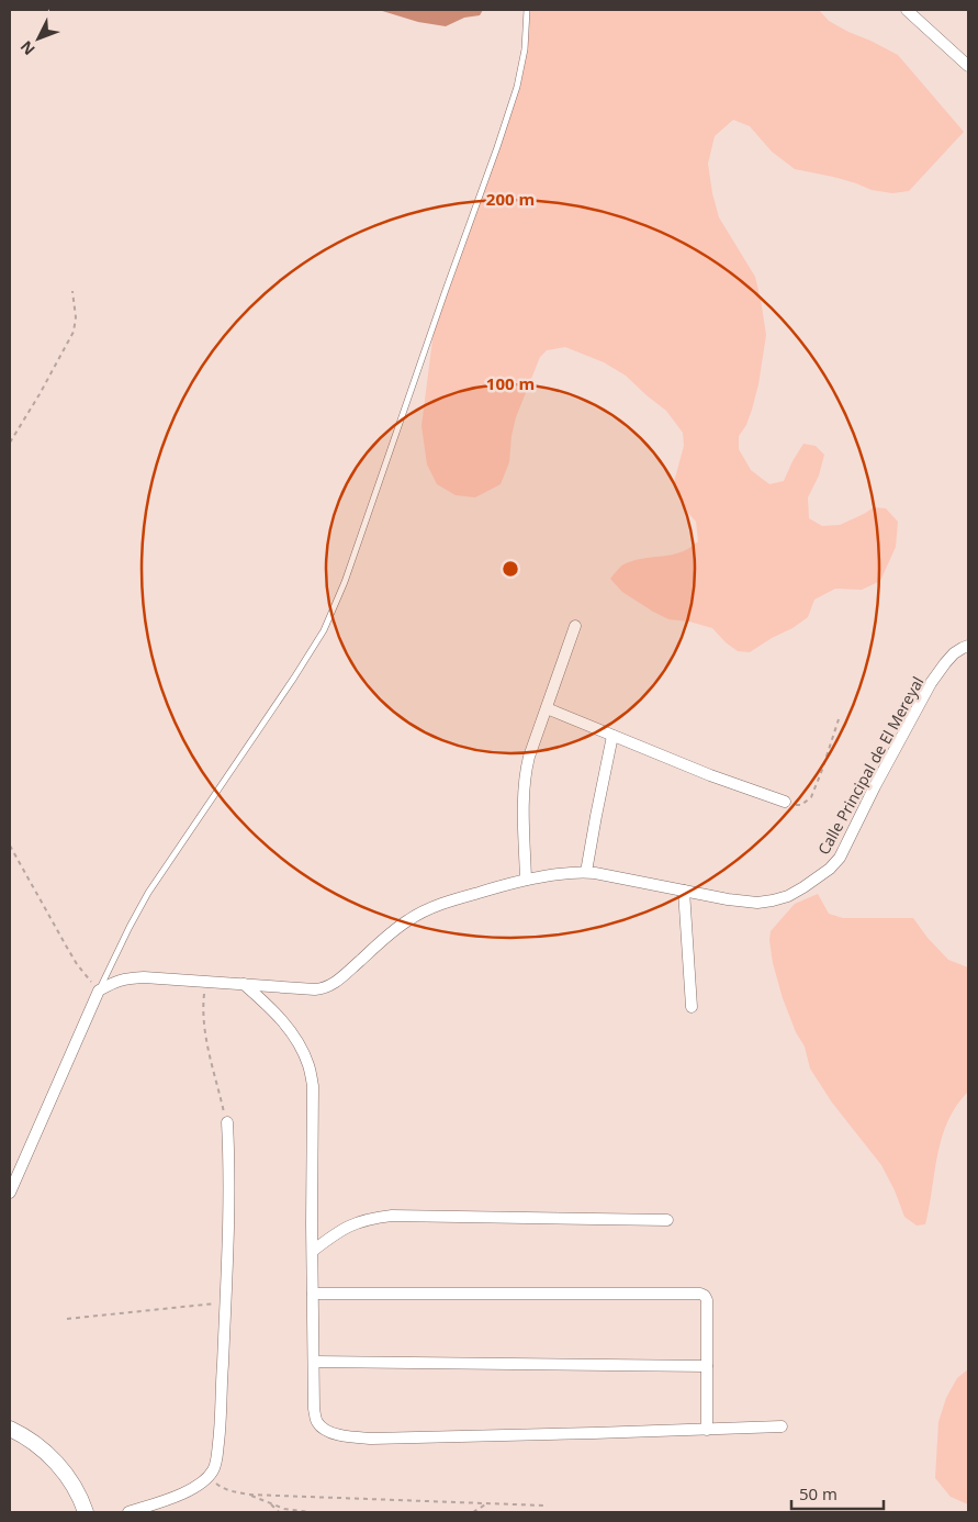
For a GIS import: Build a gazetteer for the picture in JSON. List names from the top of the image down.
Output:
{
  "streets": {
    "street": ["Calle Principal de El Mereyal"]
  },
  "scale_bar": "50 m",
  "north": "bottom left",
  "rings": ["200 m", "100 m"]
}
